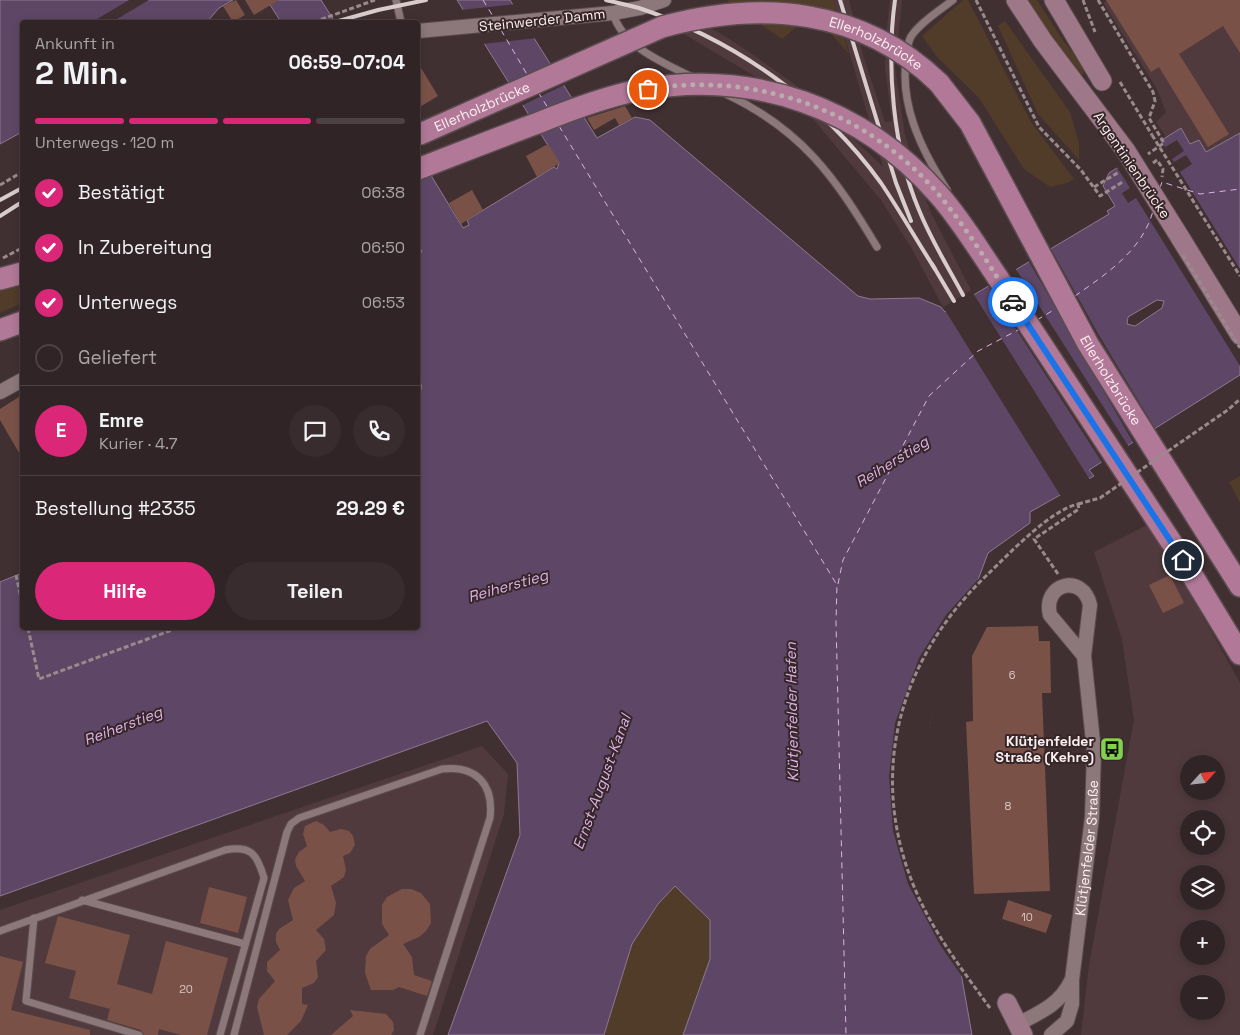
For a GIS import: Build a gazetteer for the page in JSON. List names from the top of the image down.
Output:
{
  "streets": {
    "main road": ["Ellerholzbrücke"],
    "street": ["Steinwerder Damm", "Argentinienbrücke", "Klütjenfelder Straße"]
  },
  "water": ["Reiherstieg", "Klütjenfelder Hafen", "Ernst-August-Kanal"],
  "places": {
    "bus stop": ["Klütjenfelder Straße (Kehre)"]
  },
  "house_numbers": [
    "6",
    "8",
    "10",
    "20"
  ],
  "north": "top right",
  "page": {
    "heading": ["2 Min.", "Ankunft in", "06:59–07:04"],
    "panel": [
      "Emre",
      "Kurier · 4.7",
      "Bestellung #2335",
      "29.29 €"
    ],
    "bar": "Unterwegs · 120 m",
    "list": [
      ["Bestätigt", "06:38"],
      ["In Zubereitung", "06:50"],
      ["Unterwegs", "06:53"],
      "Geliefert"
    ],
    "round": "E",
    "buttons": ["Hilfe", "Teilen"],
    "map_buttons": ["+", "−"]
  }
}
